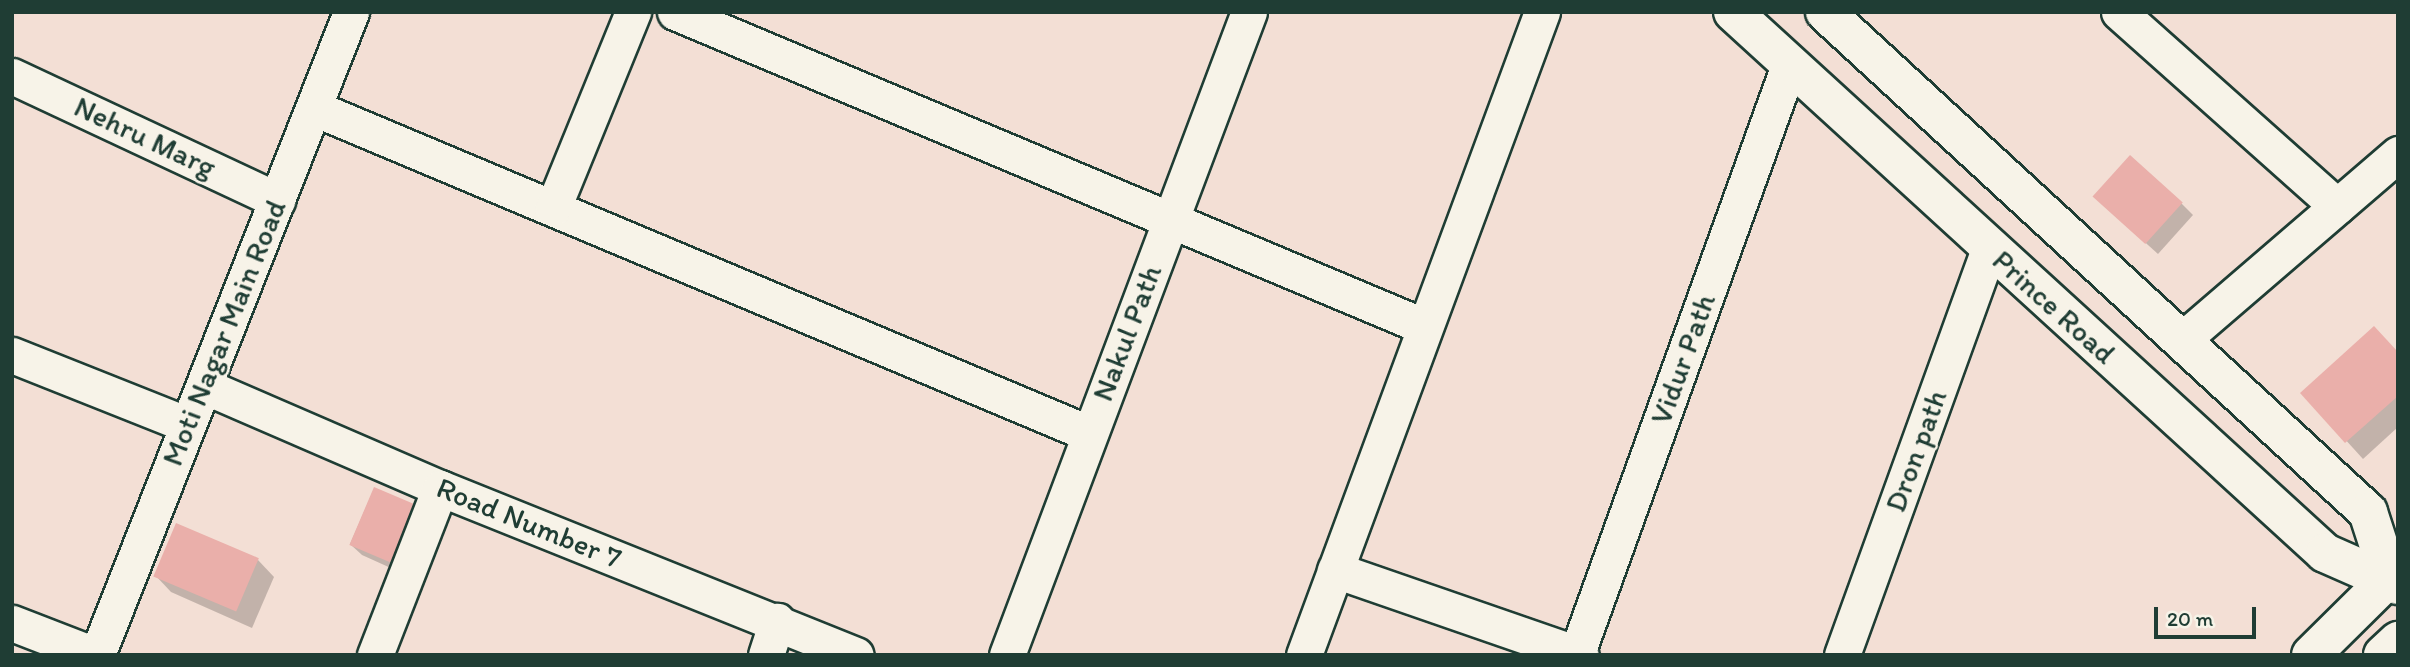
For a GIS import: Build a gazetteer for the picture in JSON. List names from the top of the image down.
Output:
{
  "streets": {
    "street": [
      "Nehru Marg",
      "Prince Road",
      "Moti Nagar Main Road",
      "Nakul Path",
      "Vidur Path",
      "Dron path",
      "Road Number 7"
    ]
  },
  "crossings": [
    ["Nehru Marg", "Moti Nagar Main Road"],
    ["Prince Road", "Vidur Path"],
    ["Prince Road", "Dron path"],
    ["Moti Nagar Main Road", "Road Number 7"]
  ],
  "scale_bar": "20 m"
}
